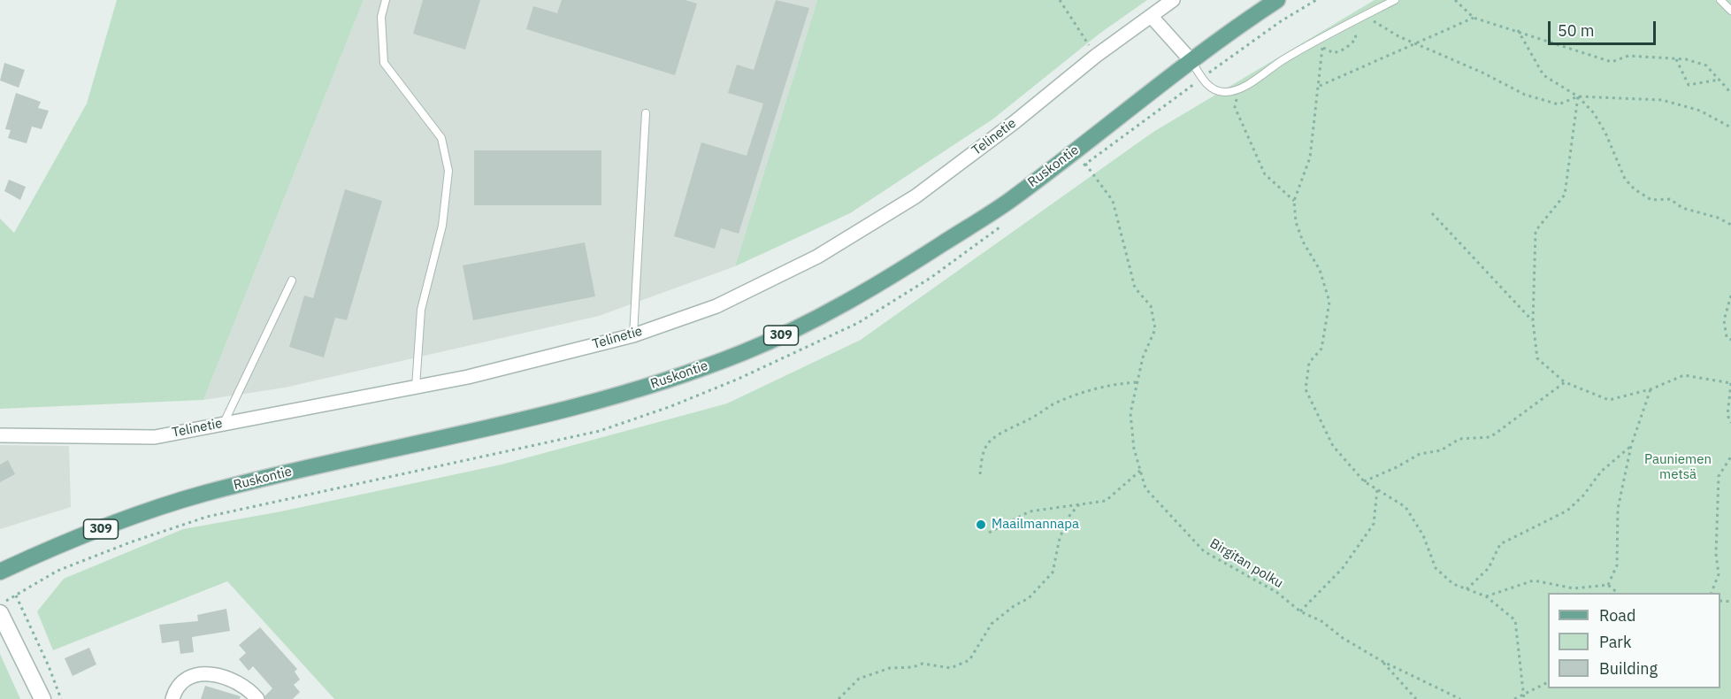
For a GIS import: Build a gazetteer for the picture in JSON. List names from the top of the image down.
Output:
{
  "streets": {
    "main road": ["Ruskontie", "309"],
    "street": ["Telinetie"],
    "path": ["Birgitan polku"]
  },
  "parks": ["Pauniemen metsä"],
  "places": ["Maailmannapa"],
  "legend": ["Road", "Park", "Building"],
  "scale_bar": "50 m"
}
